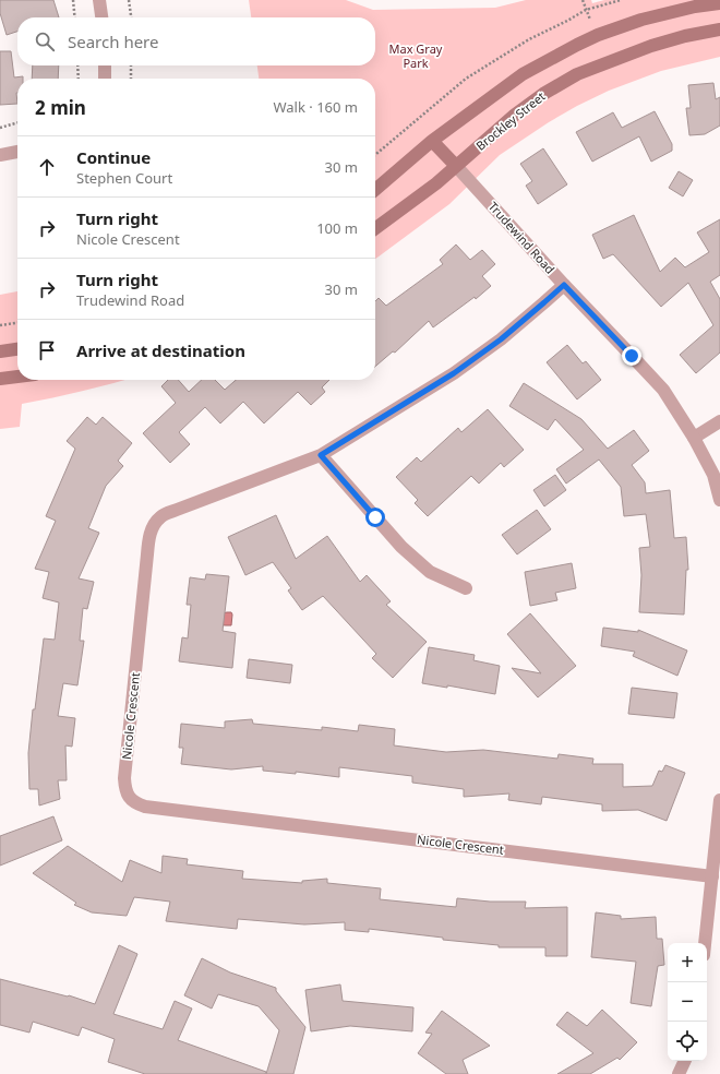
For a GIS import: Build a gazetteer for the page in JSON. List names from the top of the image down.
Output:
{
  "streets": {
    "main road": ["Brockley Street"],
    "street": ["Trudewind Road", "Nicole Crescent"]
  },
  "crossings": [
    ["Brockley Street", "Trudewind Road"],
    ["Trudewind Road", "Nicole Crescent"]
  ],
  "parks": ["Max Gray Park"],
  "page": {
    "search": "Search here",
    "heading": ["2 min", "Walk · 160 m"],
    "list": [
      ["Continue", "Stephen Court", "30 m"],
      ["Turn right", "Nicole Crescent", "100 m"],
      ["Turn right", "Trudewind Road", "30 m"],
      "Arrive at destination"
    ],
    "map_buttons": ["+", "−"]
  }
}
